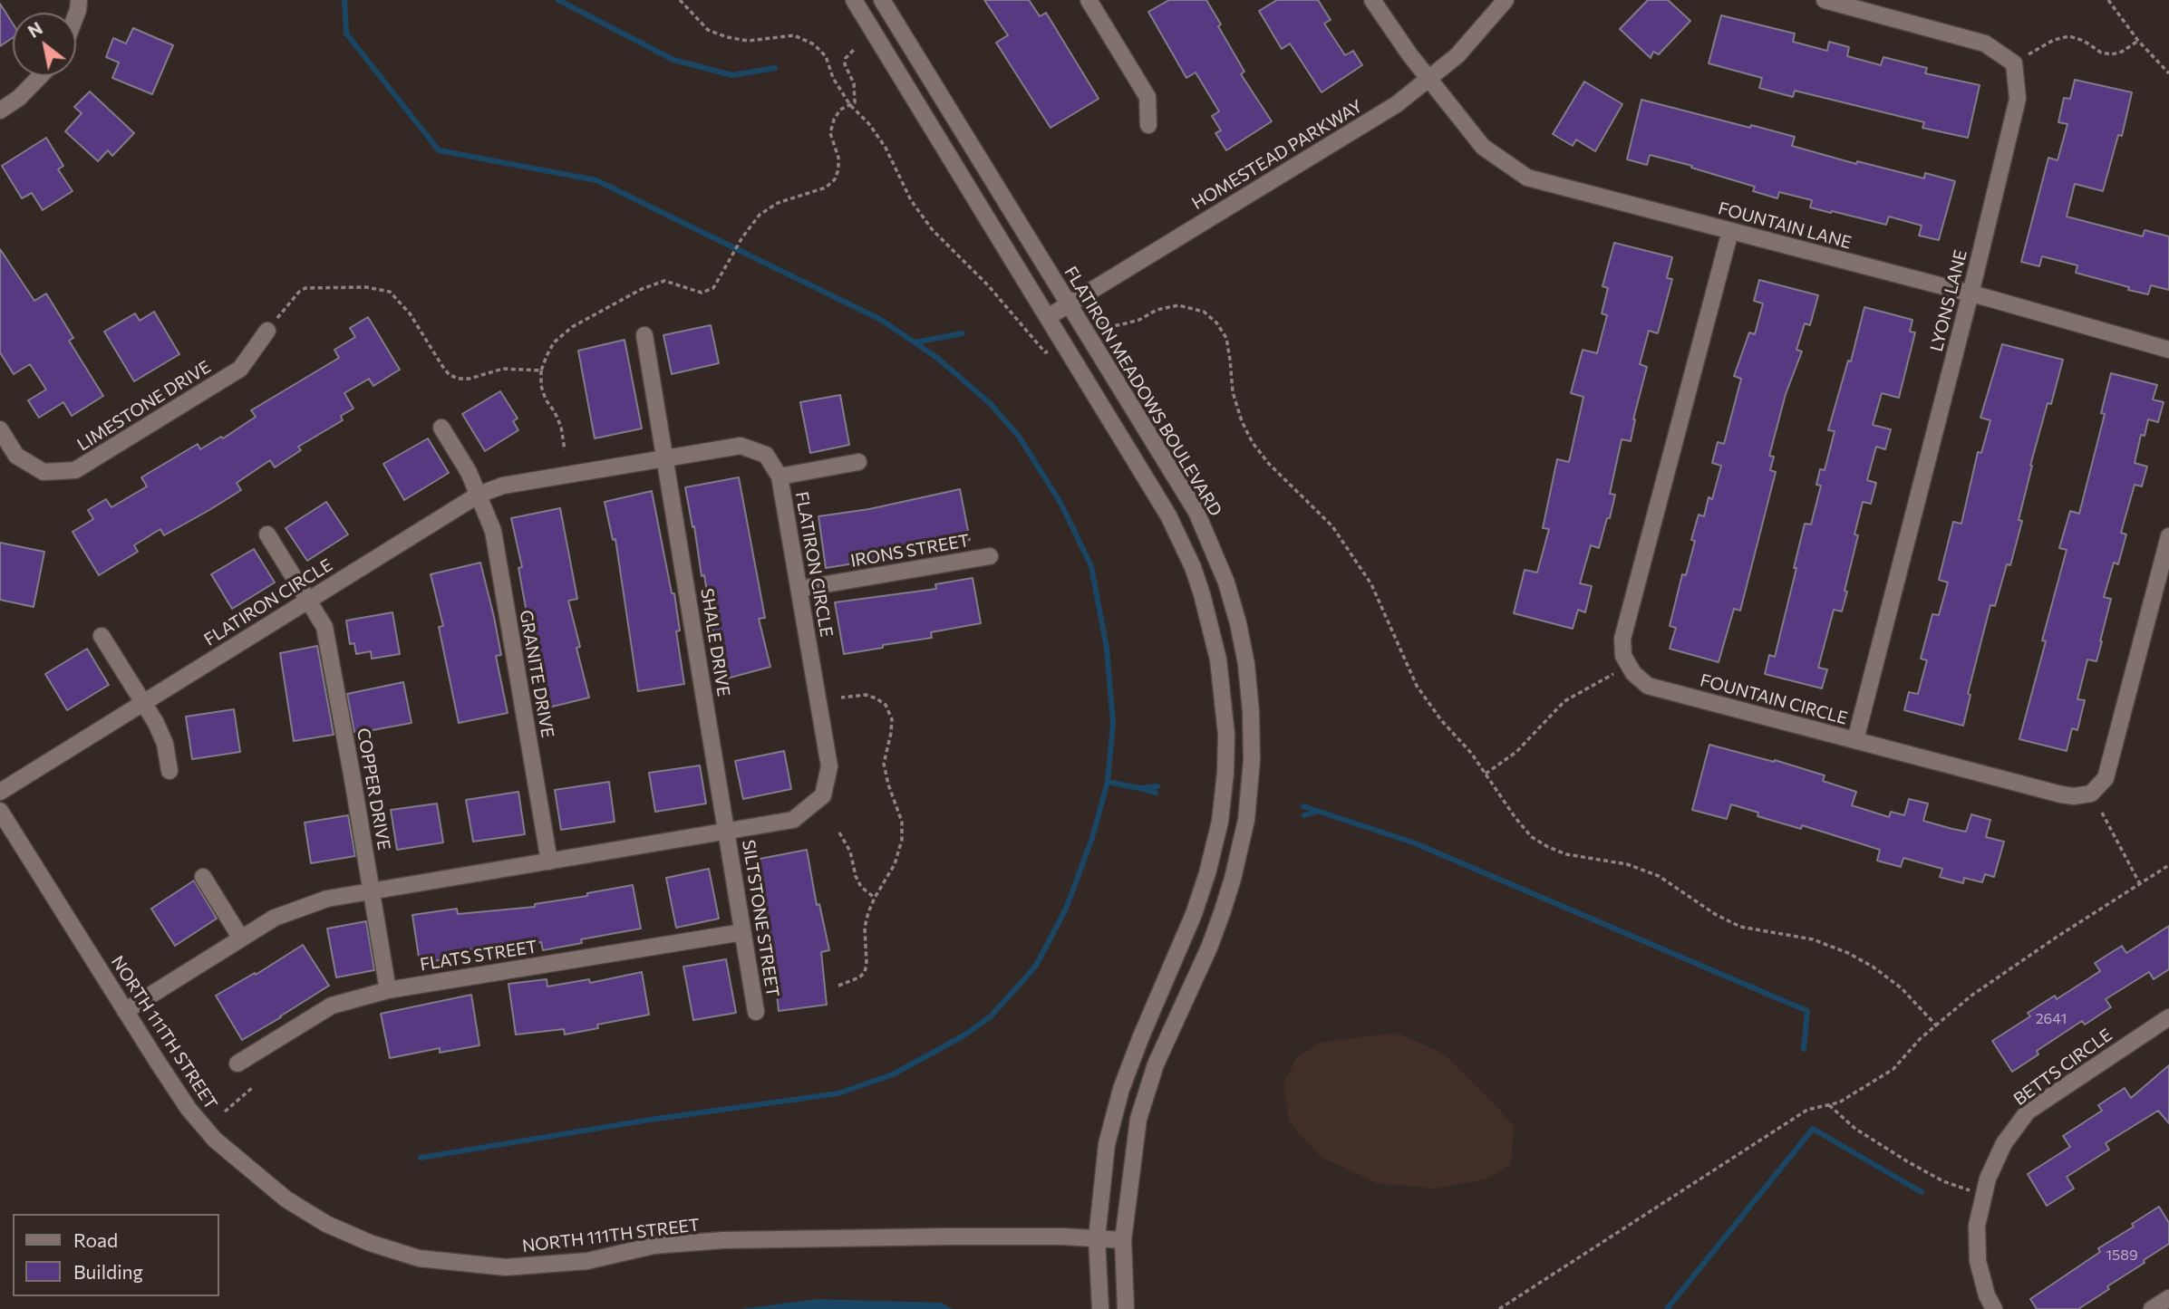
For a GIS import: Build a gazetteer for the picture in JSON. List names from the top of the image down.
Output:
{
  "streets": {
    "street": [
      "HOMESTEAD PARKWAY",
      "FOUNTAIN LANE",
      "LYONS LANE",
      "FLATIRON MEADOWS BOULEVARD",
      "LIMESTONE DRIVE",
      "IRONS STREET",
      "FLATIRON CIRCLE",
      "SHALE DRIVE",
      "GRANITE DRIVE",
      "FOUNTAIN CIRCLE",
      "COPPER DRIVE",
      "SILTSTONE STREET",
      "FLATS STREET",
      "NORTH 111TH STREET",
      "BETTS CIRCLE"
    ]
  },
  "crossings": [
    ["HOMESTEAD PARKWAY", "FOUNTAIN LANE"],
    ["HOMESTEAD PARKWAY", "FLATIRON MEADOWS BOULEVARD"],
    ["FOUNTAIN LANE", "LYONS LANE"],
    ["FOUNTAIN LANE", "FOUNTAIN CIRCLE"],
    ["LYONS LANE", "FOUNTAIN CIRCLE"],
    ["FLATIRON MEADOWS BOULEVARD", "NORTH 111TH STREET"],
    ["IRONS STREET", "FLATIRON CIRCLE"],
    ["FLATIRON CIRCLE", "SHALE DRIVE"],
    ["FLATIRON CIRCLE", "GRANITE DRIVE"],
    ["FLATIRON CIRCLE", "COPPER DRIVE"],
    ["FLATIRON CIRCLE", "SILTSTONE STREET"],
    ["FLATIRON CIRCLE", "NORTH 111TH STREET"],
    ["SHALE DRIVE", "SILTSTONE STREET"],
    ["COPPER DRIVE", "FLATS STREET"],
    ["SILTSTONE STREET", "FLATS STREET"]
  ],
  "house_numbers": ["2641", "1589"],
  "legend": ["Road", "Building"],
  "north": "top left"
}
